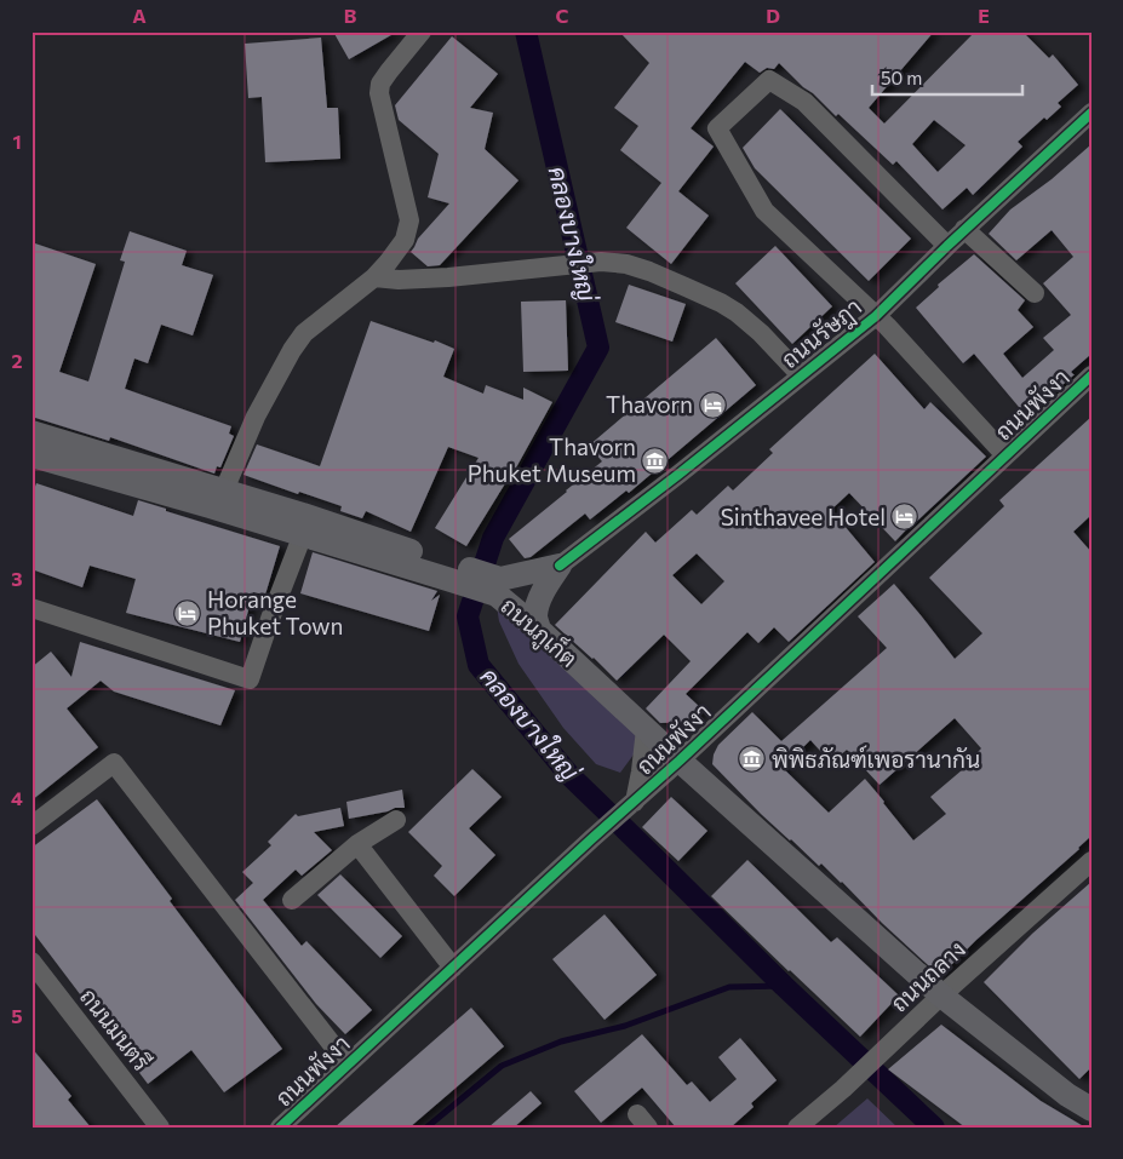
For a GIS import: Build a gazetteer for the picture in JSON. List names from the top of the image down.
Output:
{
  "streets": {
    "main road": ["ถนนรัษฎา", "ถนนภูเก็ต"],
    "street": ["ถนนพังงา", "ถนนถลาง", "ถนนมนตรี"]
  },
  "crossings": [
    ["ถนนรัษฎา", "ถนนภูเก็ต"],
    ["ถนนพังงา", "ถนนภูเก็ต"],
    ["ถนนภูเก็ต", "ถนนถลาง"]
  ],
  "water": ["คลองบางใหญ่"],
  "places": {
    "hotel": ["Thavorn", "Sinthavee Hotel", "Horange Phuket Town"],
    "museum": ["Thavorn Phuket Museum", "พิพิธภัณฑ์เพอรานากัน"]
  },
  "scale_bar": "50 m",
  "grid": {
    "columns": [
      "A",
      "B",
      "C",
      "D",
      "E"
    ],
    "rows": [
      "1",
      "2",
      "3",
      "4",
      "5"
    ]
  }
}
